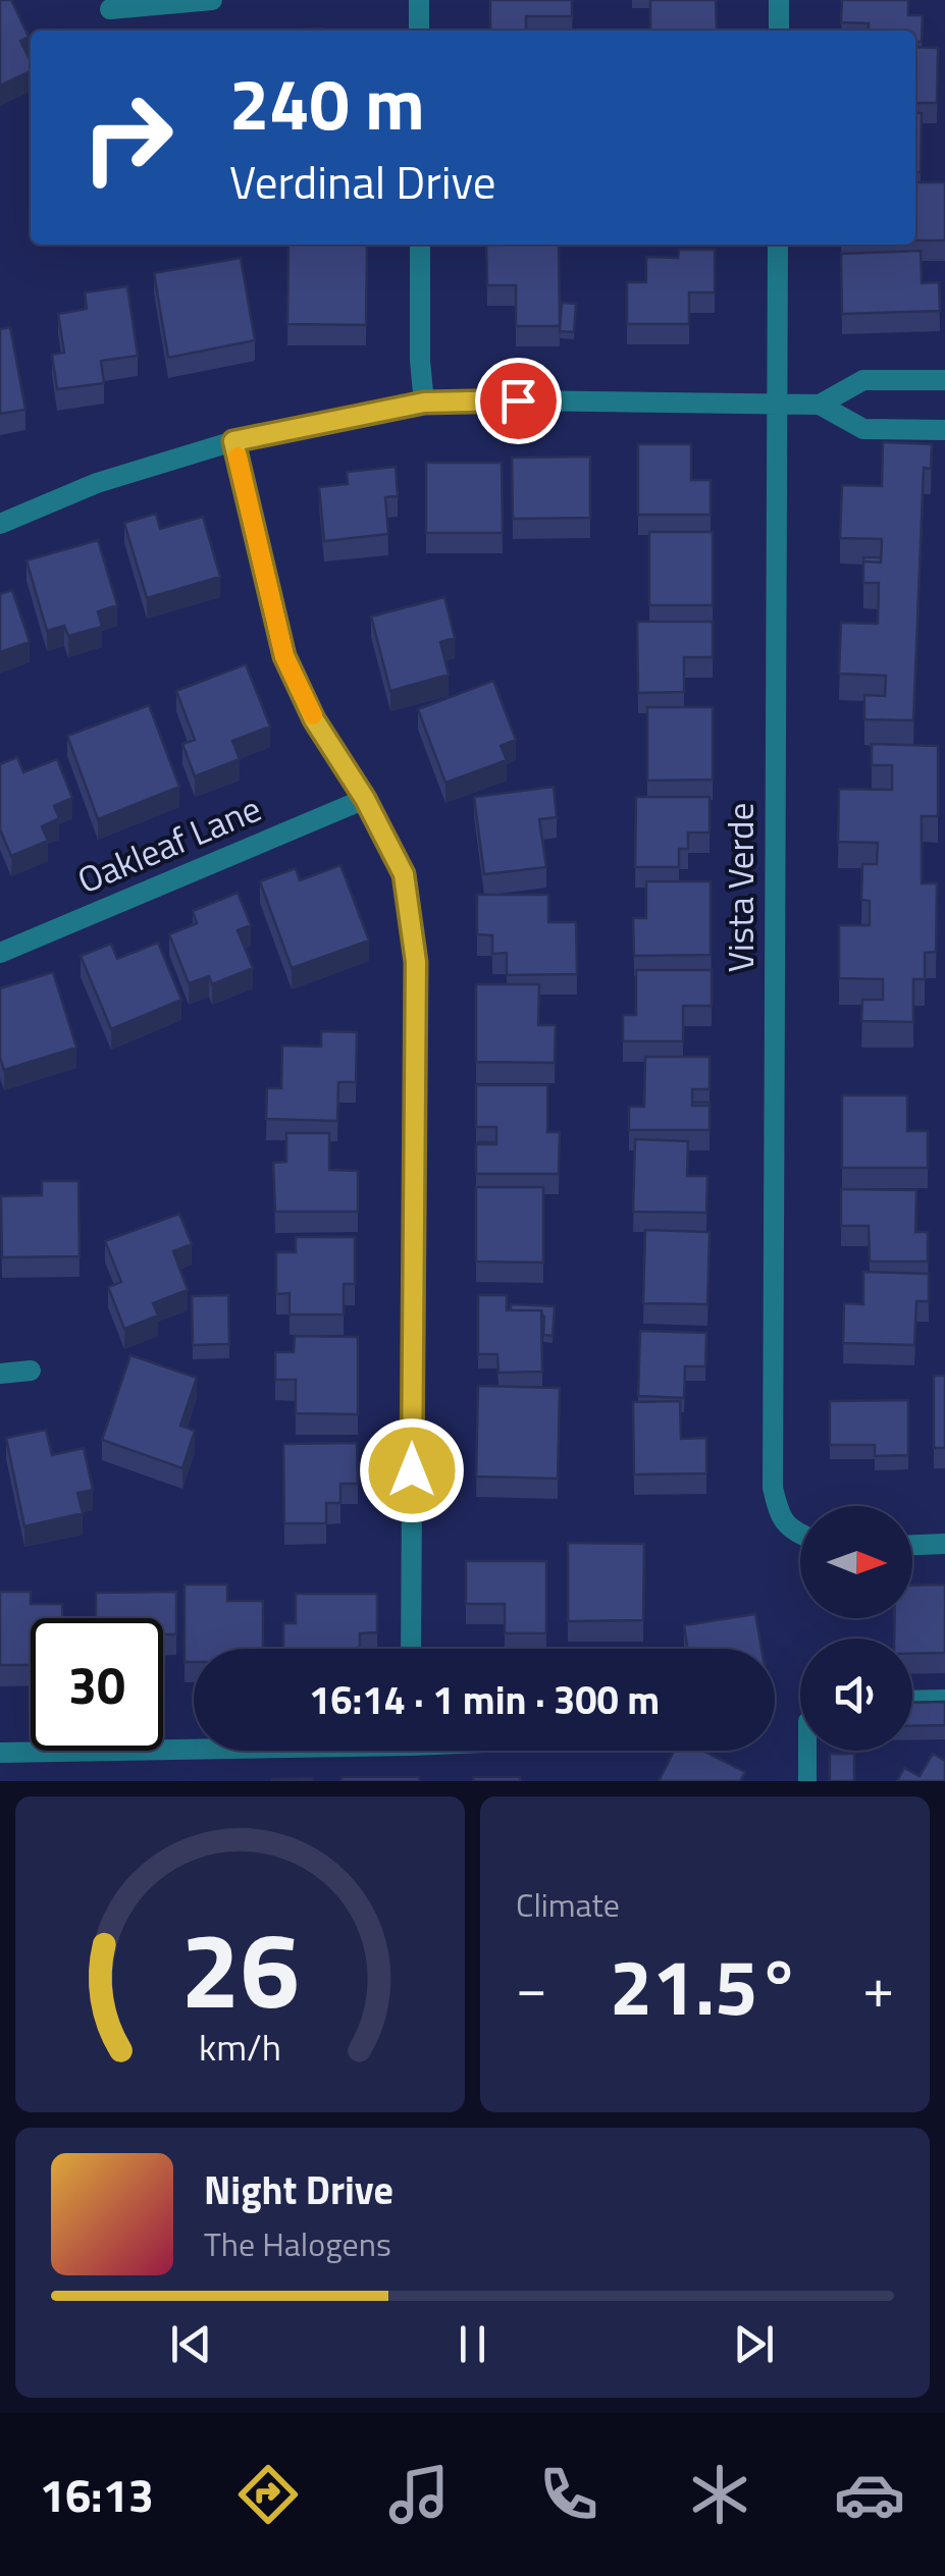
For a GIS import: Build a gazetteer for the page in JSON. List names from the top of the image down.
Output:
{
  "streets": {
    "street": ["Oakleaf Lane", "Vista Verde"]
  },
  "north": "right",
  "page": {
    "turn": ["240 m", "Verdinal Drive"],
    "limit": "30",
    "trip": "16:14 · 1 min · 300 m",
    "tile": "Climate",
    "heat": ["−", "21.5°", "+"],
    "song": ["Night Drive", "The Halogens"],
    "tabs": "16:13",
    "gauge": ["26", "km/h"]
  }
}
